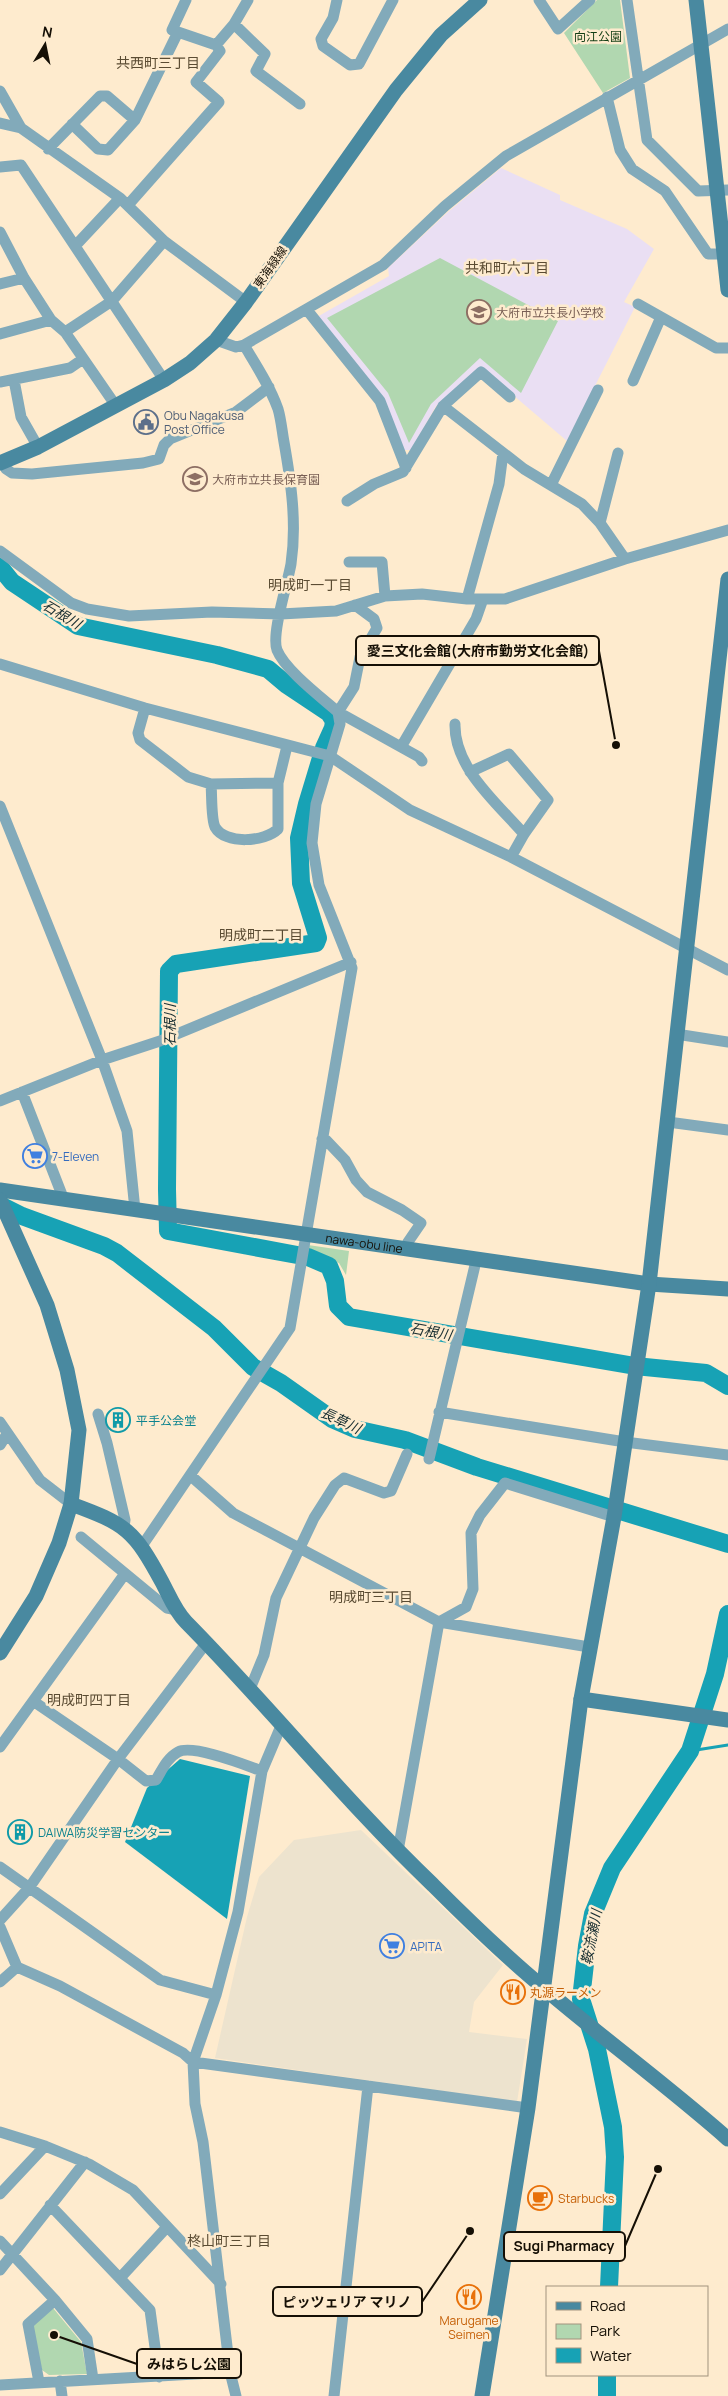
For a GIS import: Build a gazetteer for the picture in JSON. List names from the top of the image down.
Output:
{
  "streets": {
    "street": ["東海緑線", "nawa-obu line"]
  },
  "districts": [
    "共西町三丁目",
    "共和町六丁目",
    "明成町一丁目",
    "明成町二丁目",
    "明成町三丁目",
    "明成町四丁目",
    "柊山町三丁目"
  ],
  "water": ["石根川", "長草川", "鞍流瀬川"],
  "parks": ["向江公園"],
  "places": {
    "school or university": ["大府市立共長小学校", "大府市立共長保育園"],
    "public building": ["Obu Nagakusa Post Office"],
    "other": [
      "愛三文化会館(大府市勤労文化会館)",
      "Sugi Pharmacy",
      "ピッツェリア マリノ",
      "みはらし公園"
    ],
    "supermarket": ["7-Eleven", "APITA"],
    "building": ["平手公会堂", "DAIWA防災学習センター"],
    "restaurant": ["丸源ラーメン", "Marugame Seimen"],
    "cafe": ["Starbucks"]
  },
  "legend": ["Road", "Park", "Water"],
  "north": "top"
}
